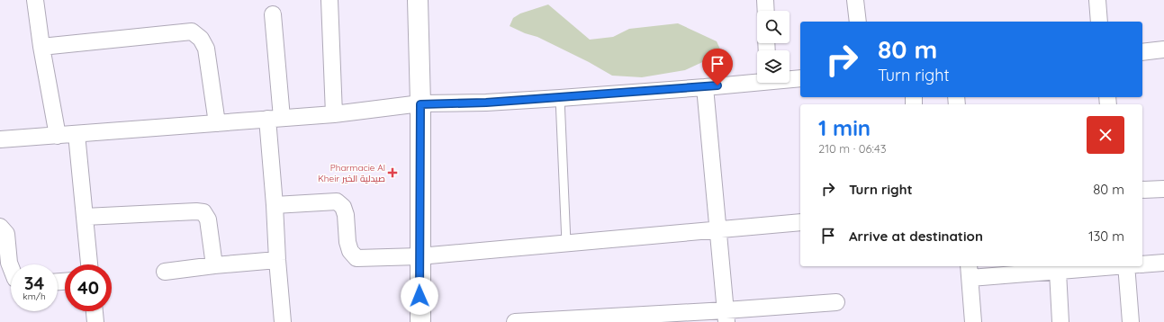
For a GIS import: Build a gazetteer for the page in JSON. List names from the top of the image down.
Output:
{
  "places": {
    "health": ["Pharmacie Al Kheir صيدلية الخير"]
  },
  "page": {
    "turn": ["80 m", "Turn right"],
    "heading": ["1 min", "210 m · 06:43"],
    "list": [
      {
        "name": "Turn right",
        "value": "80 m"
      },
      {
        "name": "Arrive at destination",
        "value": "130 m"
      }
    ],
    "speed": "34 km/h",
    "limit": "40"
  }
}
